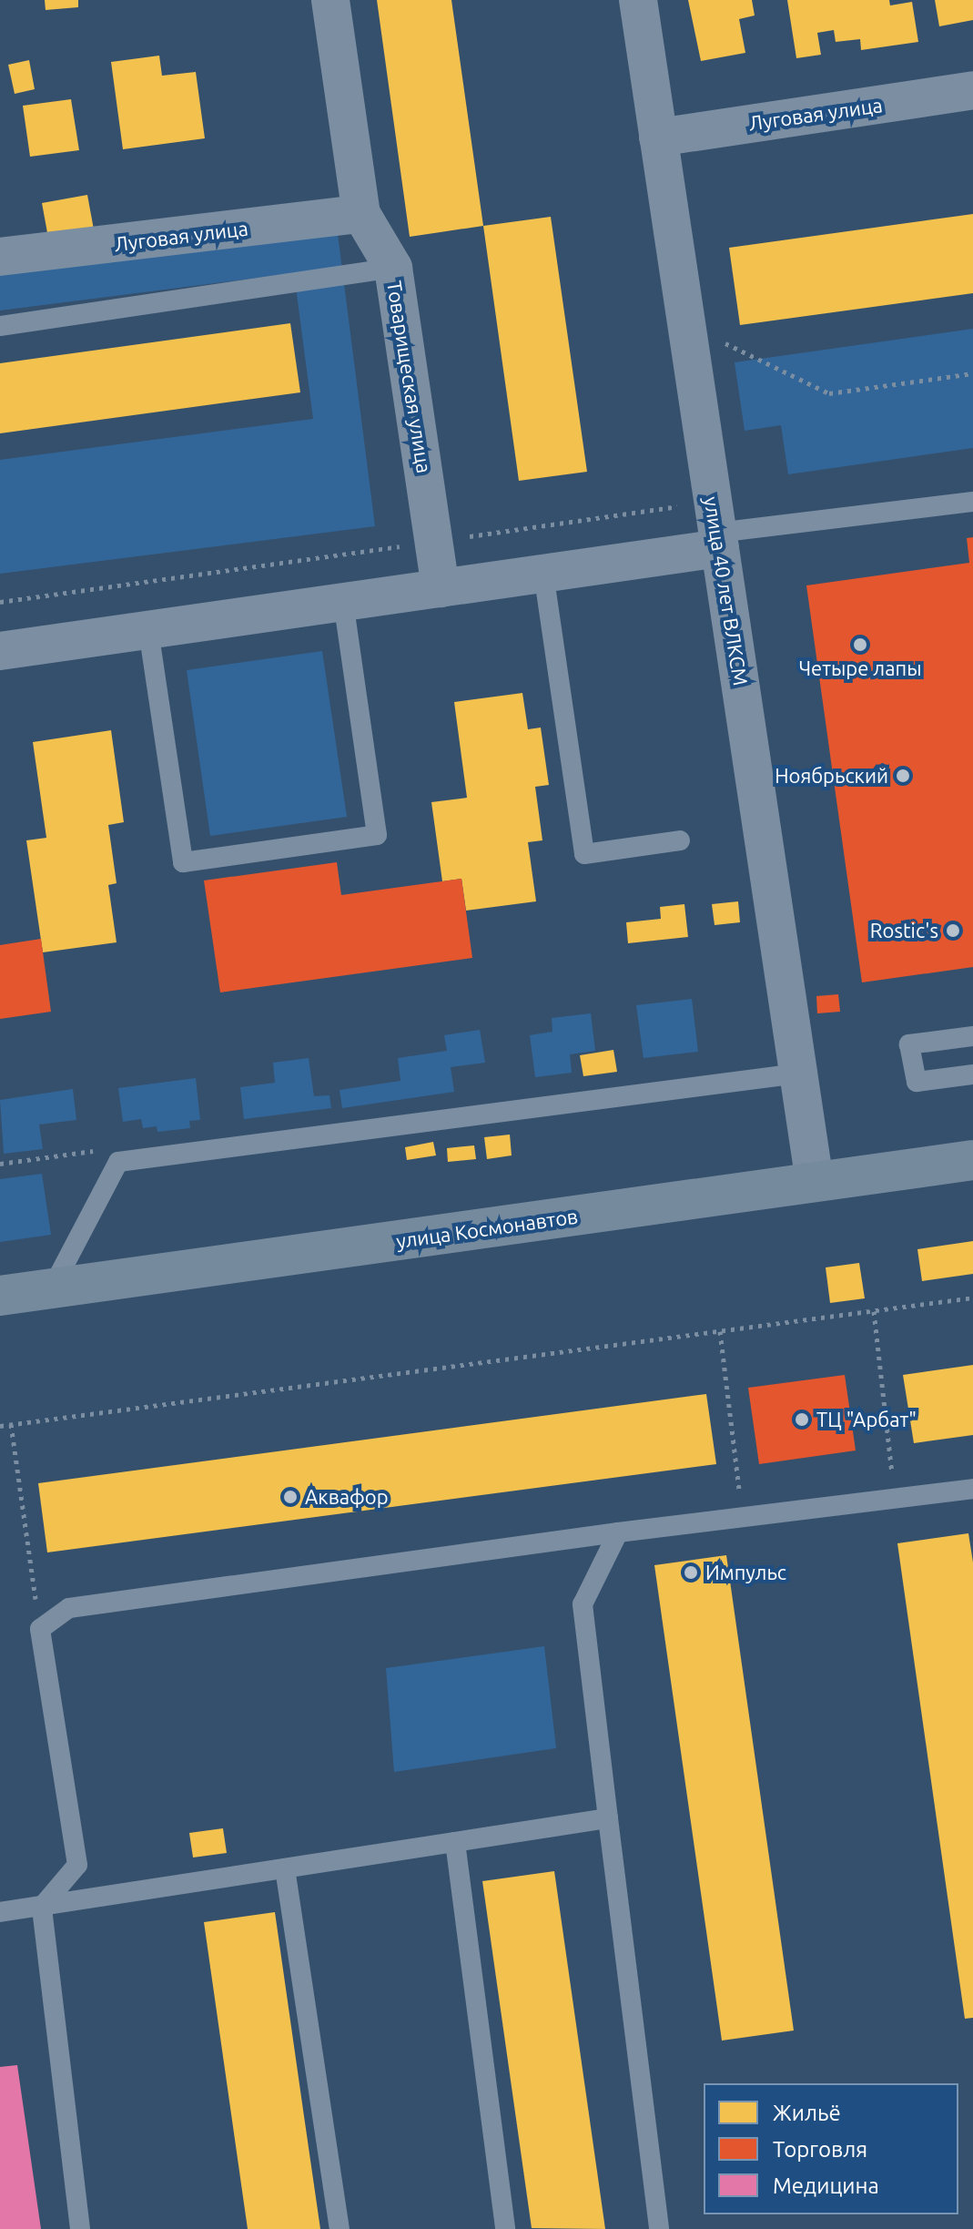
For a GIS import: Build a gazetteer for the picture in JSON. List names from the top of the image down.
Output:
{
  "streets": {
    "main road": ["улица Космонавтов"],
    "street": ["Луговая улица", "Товарищеская улица", "улица 40 лет ВЛКСМ"]
  },
  "crossings": [
    ["Луговая улица", "Товарищеская улица"],
    ["Луговая улица", "улица 40 лет ВЛКСМ"],
    ["улица 40 лет ВЛКСМ", "улица Космонавтов"]
  ],
  "places": [
    "Четыре лапы",
    "Ноябрьский",
    "Rostic's",
    "ТЦ \"Арбат\"",
    "Аквафор",
    "Импульс"
  ],
  "legend": ["Жильё", "Торговля", "Медицина"]
}
